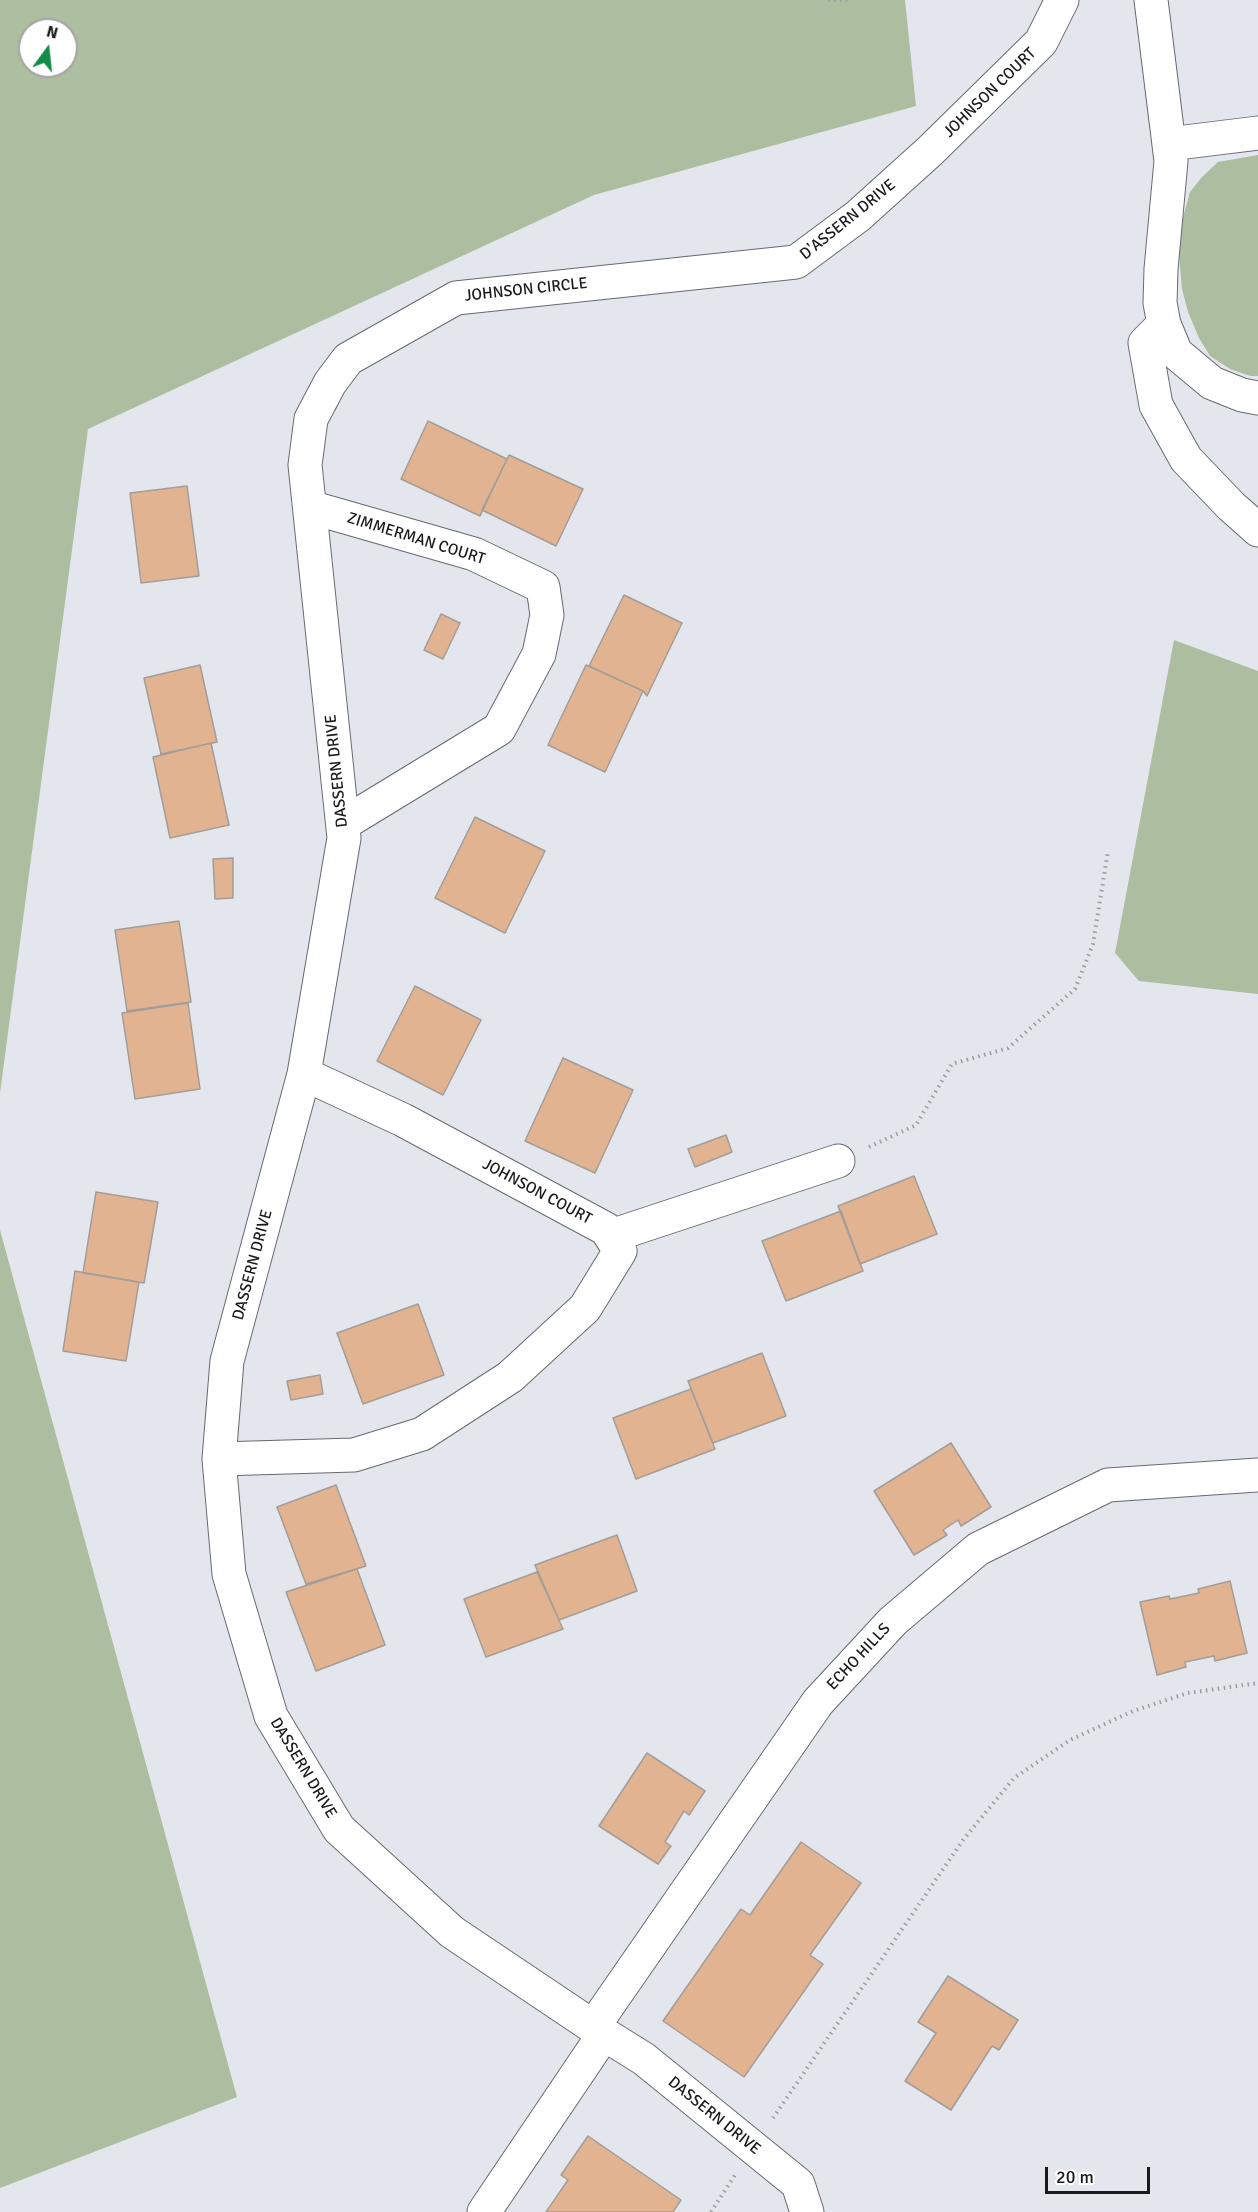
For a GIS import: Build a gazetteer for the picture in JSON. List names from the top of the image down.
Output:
{
  "streets": {
    "street": [
      "JOHNSON COURT",
      "D'ASSERN DRIVE",
      "JOHNSON CIRCLE",
      "ZIMMERMAN COURT",
      "DASSERN DRIVE",
      "ECHO HILLS"
    ]
  },
  "crossings": [
    ["JOHNSON COURT", "D'ASSERN DRIVE"],
    ["JOHNSON COURT", "DASSERN DRIVE"],
    ["D'ASSERN DRIVE", "JOHNSON CIRCLE"],
    ["JOHNSON CIRCLE", "DASSERN DRIVE"],
    ["ZIMMERMAN COURT", "DASSERN DRIVE"],
    ["DASSERN DRIVE", "ECHO HILLS"]
  ],
  "scale_bar": "20 m",
  "north": "top"
}
